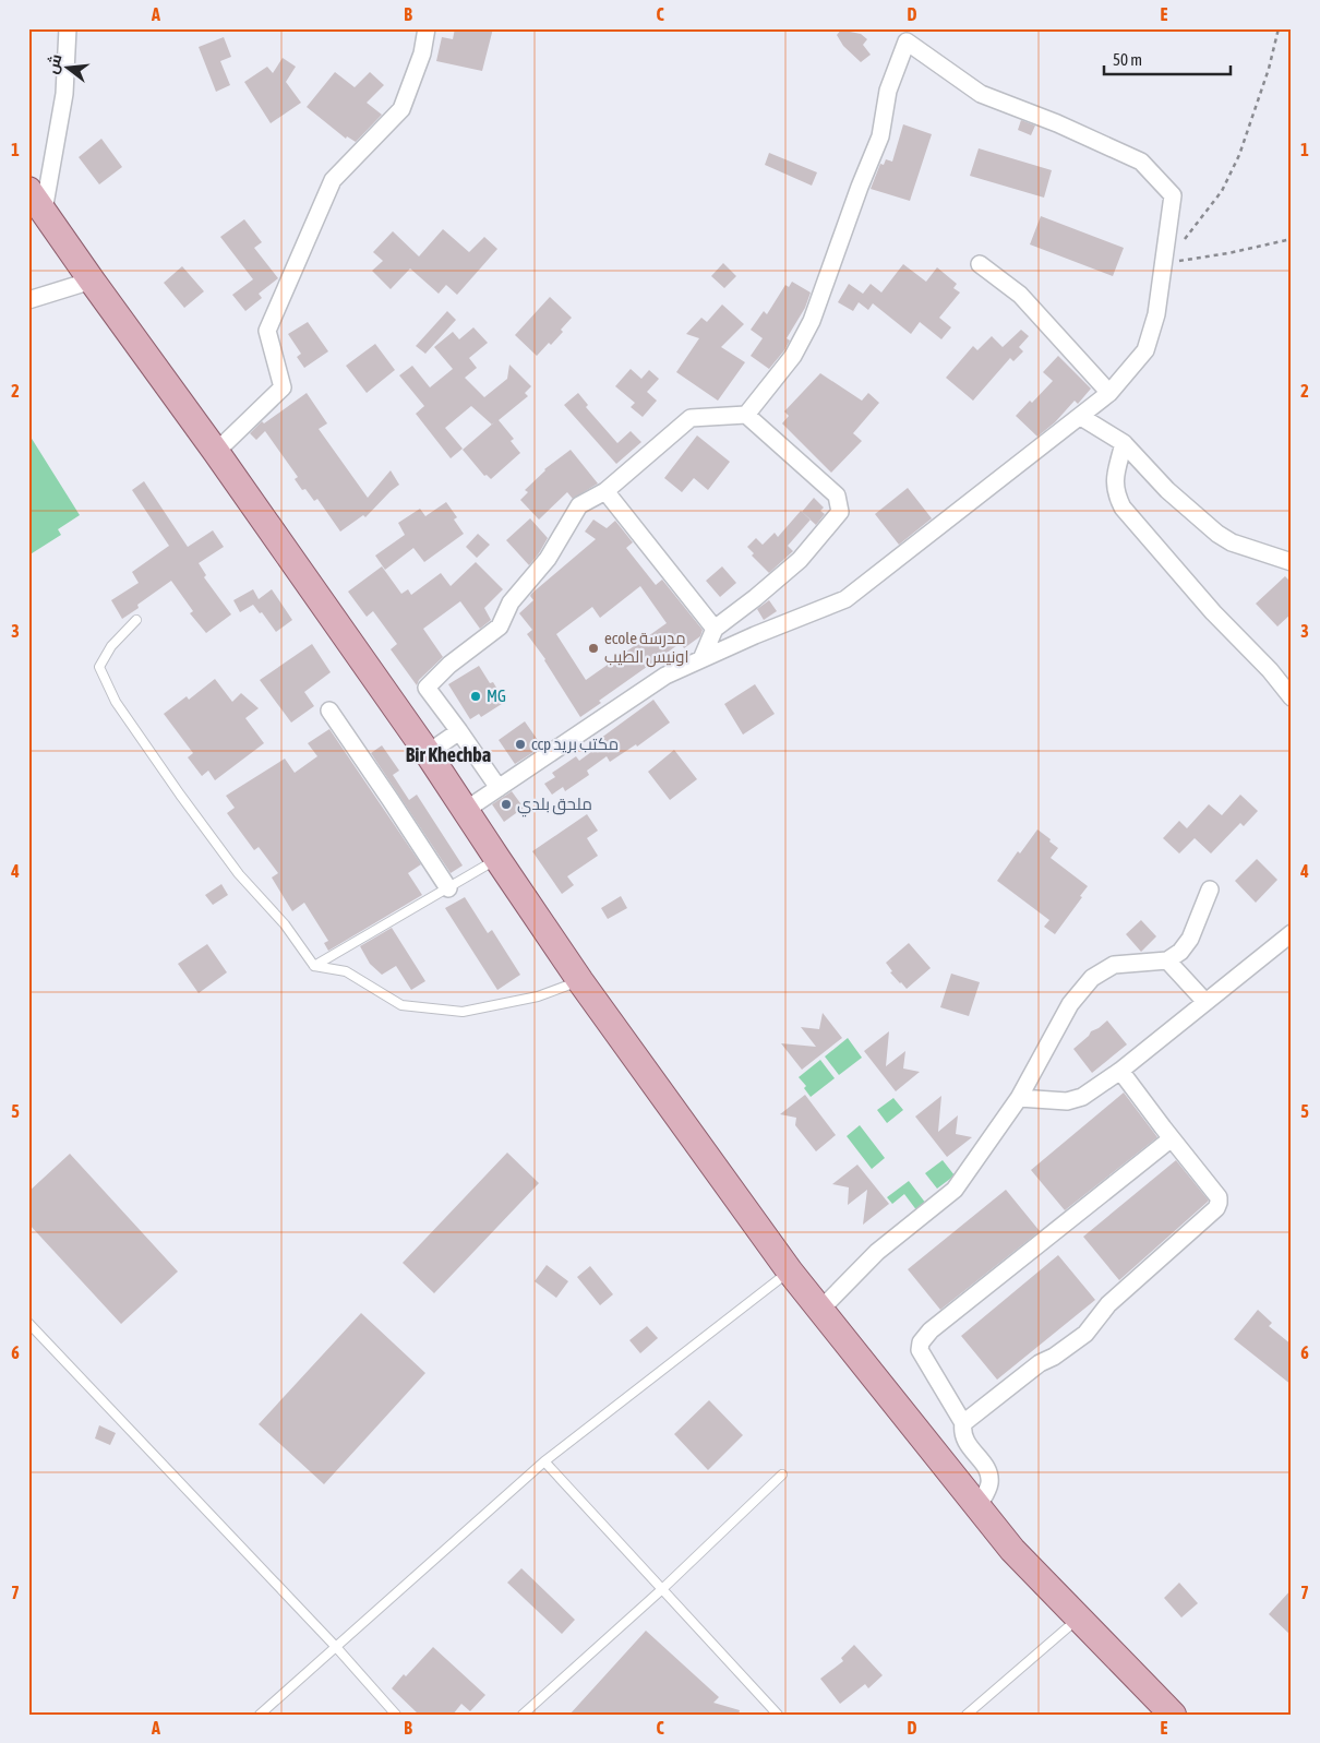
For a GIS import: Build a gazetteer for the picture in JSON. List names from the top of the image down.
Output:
{
  "districts": ["Bir Khechba"],
  "places": [
    "ecole مدرسة اونيس الطيب",
    "MG",
    "ccp مكتب بريد",
    "ملحق بلدي"
  ],
  "scale_bar": "50 m",
  "north": "left",
  "grid": {
    "columns": [
      "A",
      "B",
      "C",
      "D",
      "E"
    ],
    "rows": [
      "1",
      "2",
      "3",
      "4",
      "5",
      "6",
      "7"
    ]
  }
}
